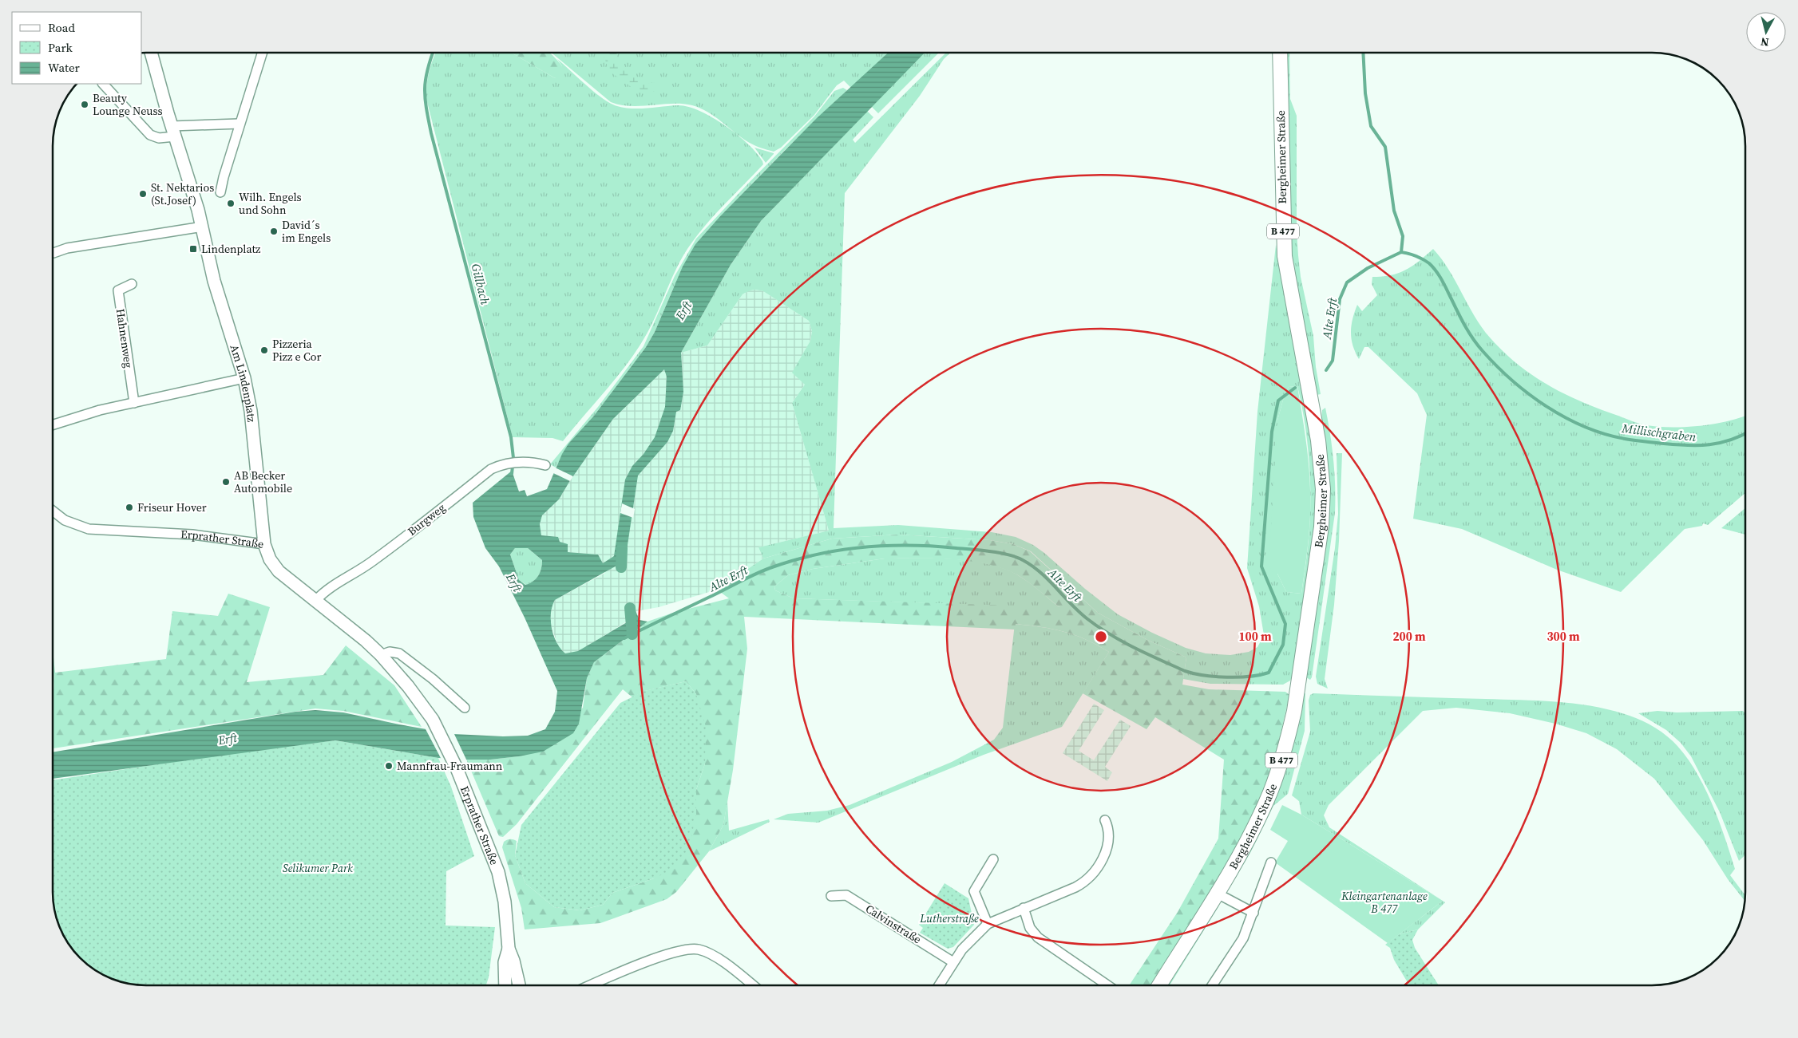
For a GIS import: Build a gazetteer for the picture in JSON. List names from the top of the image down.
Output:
{
  "streets": {
    "main road": [
      "Bergheimer Straße",
      "B 477",
      "Am Lindenplatz",
      "Erprather Straße"
    ],
    "street": ["Hahnenweg", "Burgweg", "Calvinstraße"]
  },
  "crossings": [
    ["Am Lindenplatz", "Erprather Straße"],
    ["Burgweg", "Erprather Straße"]
  ],
  "water": [
    "Gillbach",
    "Erft",
    "Alte Erft",
    "Millischgraben"
  ],
  "parks": ["Selikumer Park", "Kleingartenanlage B 477", "Lutherstraße"],
  "places": {
    "other": [
      "Beauty Lounge Neuss",
      "St. Nektarios (St.Josef)",
      "Wilh. Engels und Sohn",
      "David´s im Engels",
      "Pizzeria Pizz e Cor",
      "AB Becker Automobile",
      "Friseur Hover",
      "Mannfrau-Fraumann"
    ],
    "transit": ["Lindenplatz"]
  },
  "legend": ["Road", "Park", "Water"],
  "north": "bottom",
  "rings": ["100 m", "200 m", "300 m"]
}
